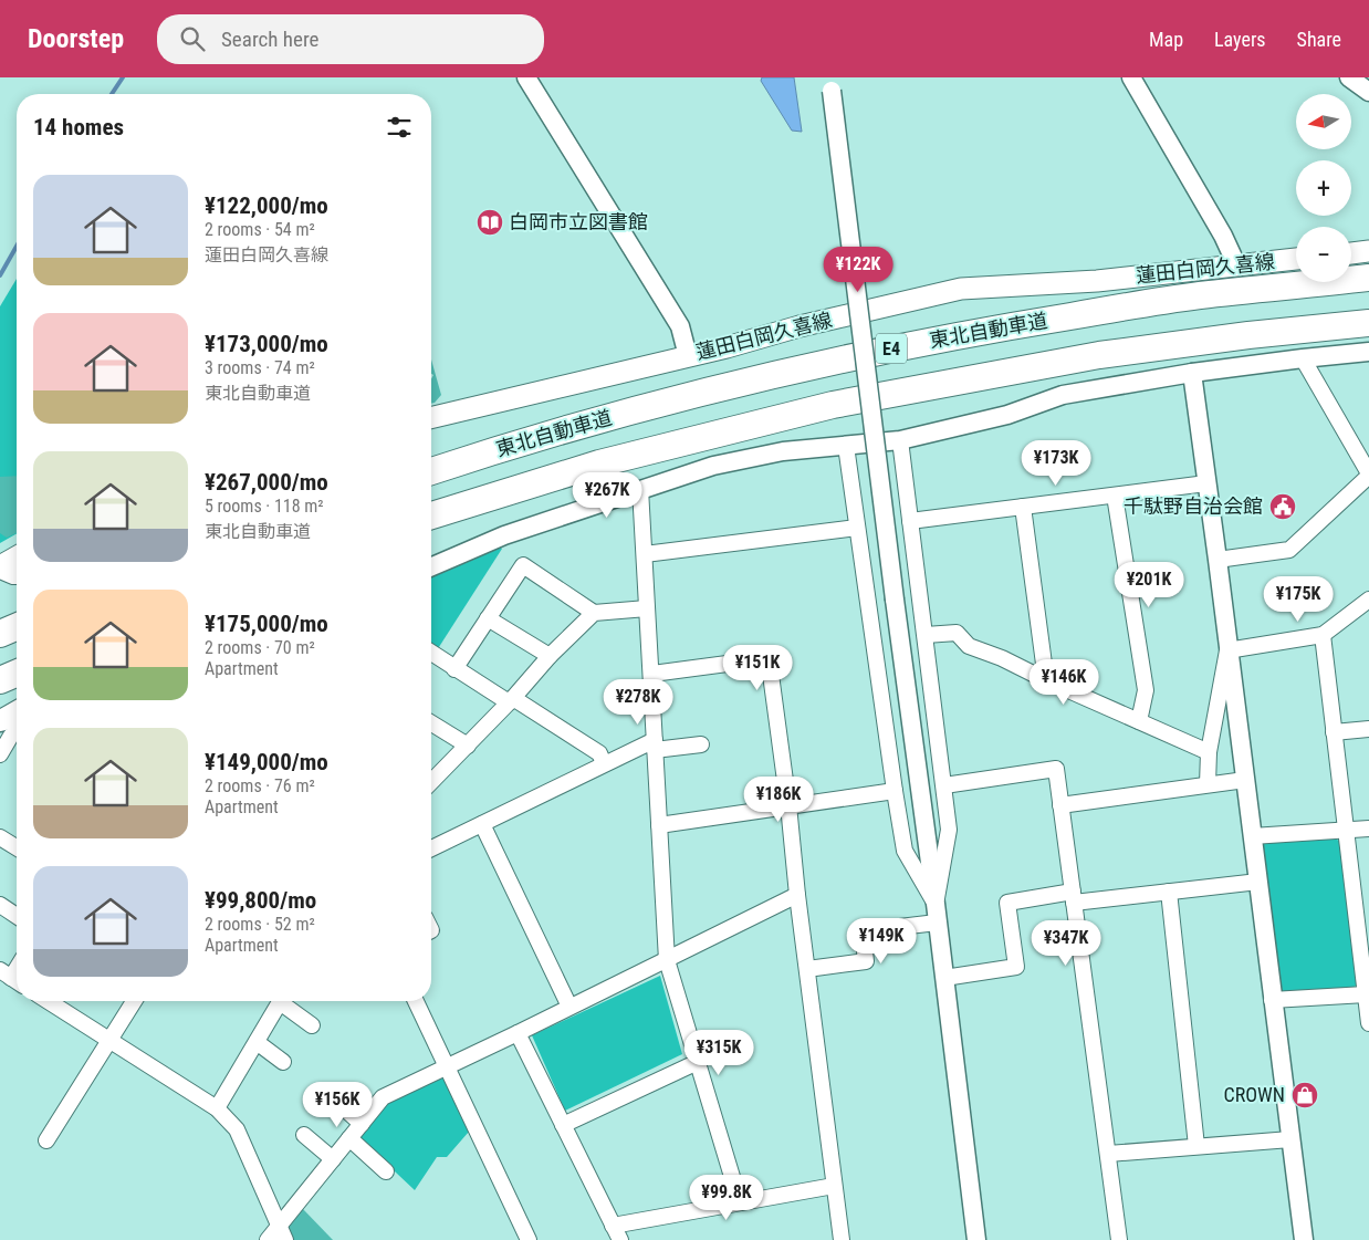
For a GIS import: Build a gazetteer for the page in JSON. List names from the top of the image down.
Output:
{
  "streets": {
    "highway": ["東北自動車道", "E4"],
    "main road": ["蓮田白岡久喜線"]
  },
  "places": {
    "library": ["白岡市立図書館"],
    "public building": ["千駄野自治会館"],
    "shop": ["CROWN"]
  },
  "north": "left",
  "page": {
    "header": "Doorstep",
    "search": "Search here",
    "nav": ["Map", "Layers", "Share"],
    "map_buttons": ["+", "−"],
    "heading": "14 homes",
    "list": [
      {
        "name": "¥122,000/mo",
        "note": "2 rooms · 54 m² · 蓮田白岡久喜線"
      },
      {
        "name": "¥173,000/mo",
        "note": "3 rooms · 74 m² · 東北自動車道"
      },
      {
        "name": "¥267,000/mo",
        "note": "5 rooms · 118 m² · 東北自動車道"
      },
      {
        "name": "¥175,000/mo",
        "note": "2 rooms · 70 m² · Apartment"
      },
      {
        "name": "¥149,000/mo",
        "note": "2 rooms · 76 m² · Apartment"
      },
      {
        "name": "¥99,800/mo",
        "note": "2 rooms · 52 m² · Apartment"
      }
    ],
    "price": [
      "¥122K",
      "¥173K",
      "¥267K",
      "¥201K",
      "¥175K",
      "¥151K",
      "¥146K",
      "¥278K",
      "¥186K",
      "¥149K",
      "¥347K",
      "¥315K",
      "¥156K",
      "¥99.8K"
    ]
  }
}
